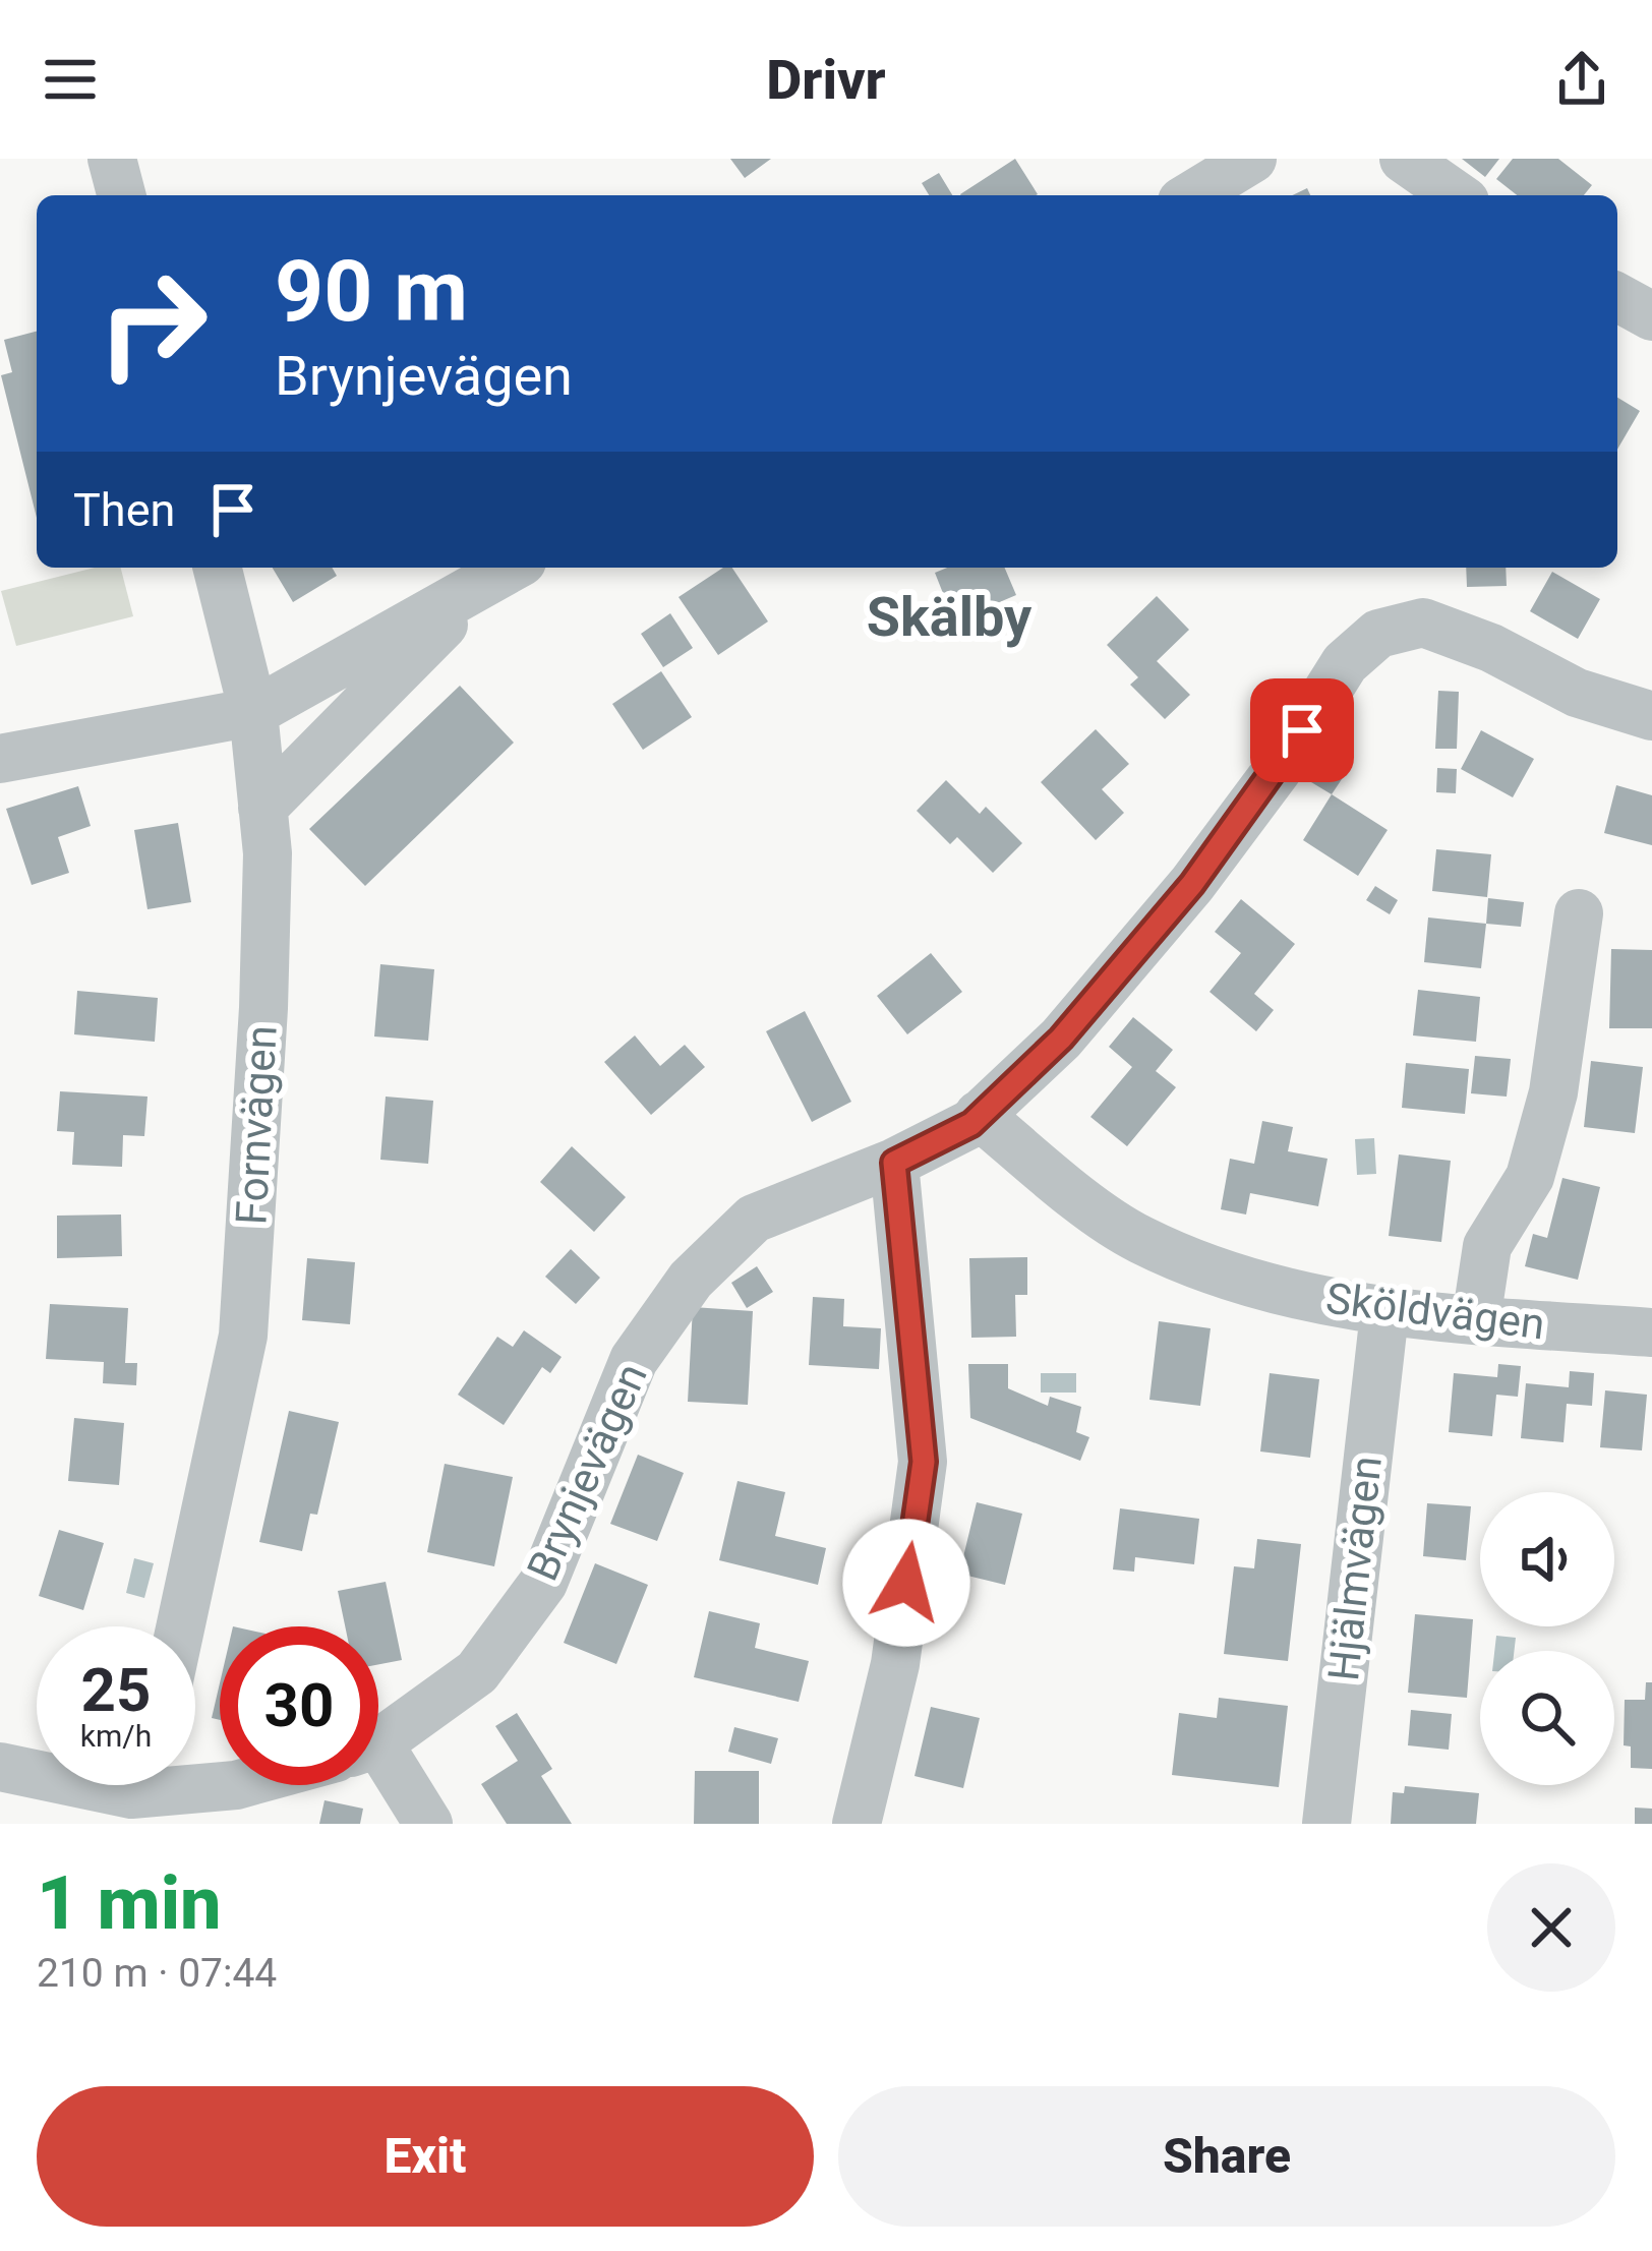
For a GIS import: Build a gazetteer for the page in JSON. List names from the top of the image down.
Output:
{
  "streets": {
    "street": [
      "Fornvägen",
      "Sköldvägen",
      "Brynjevägen",
      "Hjälmvägen"
    ]
  },
  "crossings": [
    ["Sköldvägen", "Brynjevägen"],
    ["Sköldvägen", "Hjälmvägen"]
  ],
  "districts": ["Skälby"],
  "page": {
    "header": "Drivr",
    "turn": ["90 m", "Brynjevägen"],
    "then": "Then",
    "speed": "25 km/h",
    "limit": "30",
    "heading": ["1 min", "210 m · 07:44"],
    "buttons": ["Exit", "Share"]
  }
}
